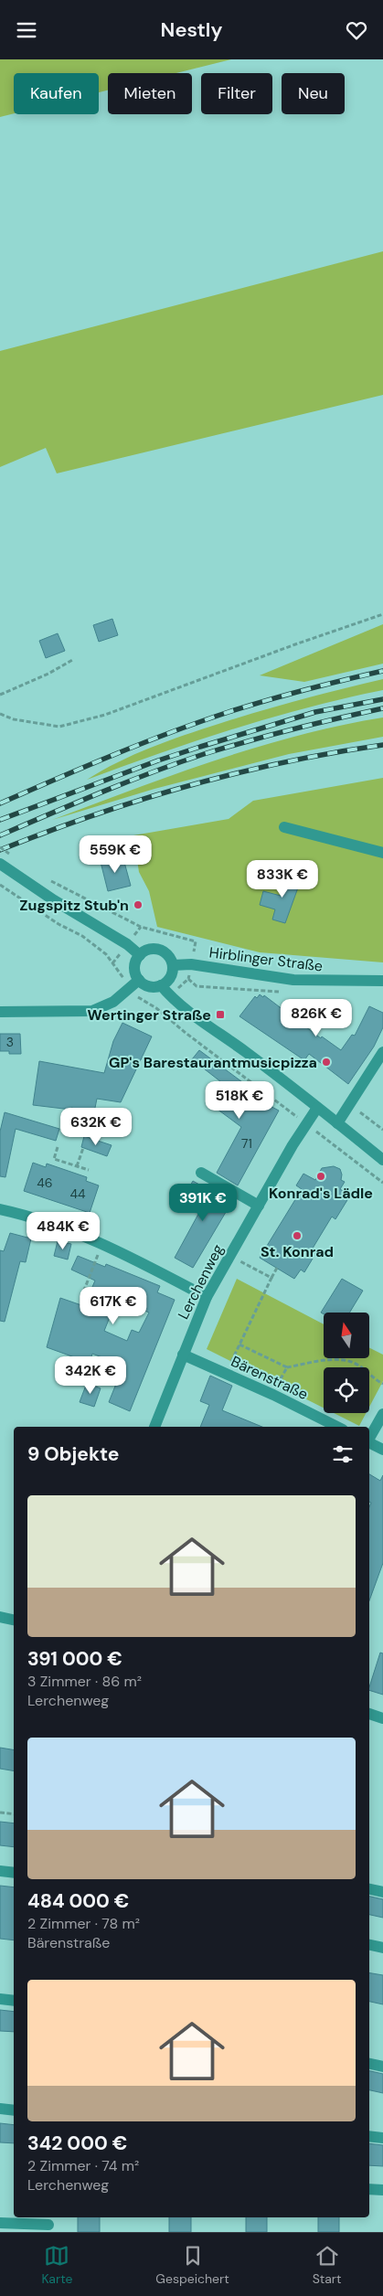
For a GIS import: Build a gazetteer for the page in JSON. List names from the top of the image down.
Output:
{
  "streets": {
    "street": ["Hirblinger Straße", "Lerchenweg", "Bärenstraße"]
  },
  "crossings": [
    ["Lerchenweg", "Bärenstraße"]
  ],
  "places": {
    "other": [
      "Zugspitz Stub'n",
      "GP's Barestaurantmusicpizza",
      "Konrad's Lädle",
      "St. Konrad"
    ],
    "transit": ["Wertinger Straße"]
  },
  "house_numbers": [
    "3",
    "71",
    "46",
    "44"
  ],
  "north": "top",
  "page": {
    "header": "Nestly",
    "chip": [
      "Kaufen",
      "Mieten",
      "Filter",
      "Neu"
    ],
    "price": [
      "559K €",
      "833K €",
      "826K €",
      "518K €",
      "632K €",
      "391K €",
      "484K €",
      "617K €",
      "342K €"
    ],
    "heading": "9 Objekte",
    "list": [
      {
        "name": "391 000 €",
        "note": "3 Zimmer · 86 m² · Lerchenweg"
      },
      {
        "name": "484 000 €",
        "note": "2 Zimmer · 78 m² · Bärenstraße"
      },
      {
        "name": "342 000 €",
        "note": "2 Zimmer · 74 m² · Lerchenweg"
      }
    ],
    "tabs": ["Karte", "Gespeichert", "Start"]
  }
}
